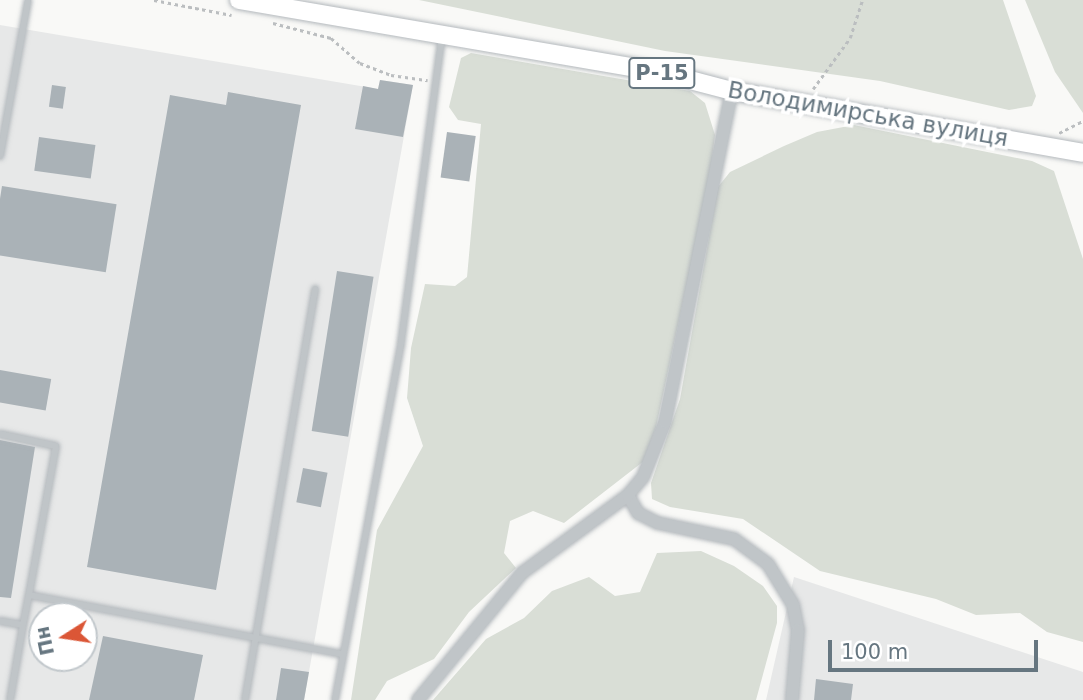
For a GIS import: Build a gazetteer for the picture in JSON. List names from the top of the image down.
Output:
{
  "streets": {
    "main road": ["Р-15", "Володимирська вулиця"]
  },
  "scale_bar": "100 m",
  "north": "left"
}
